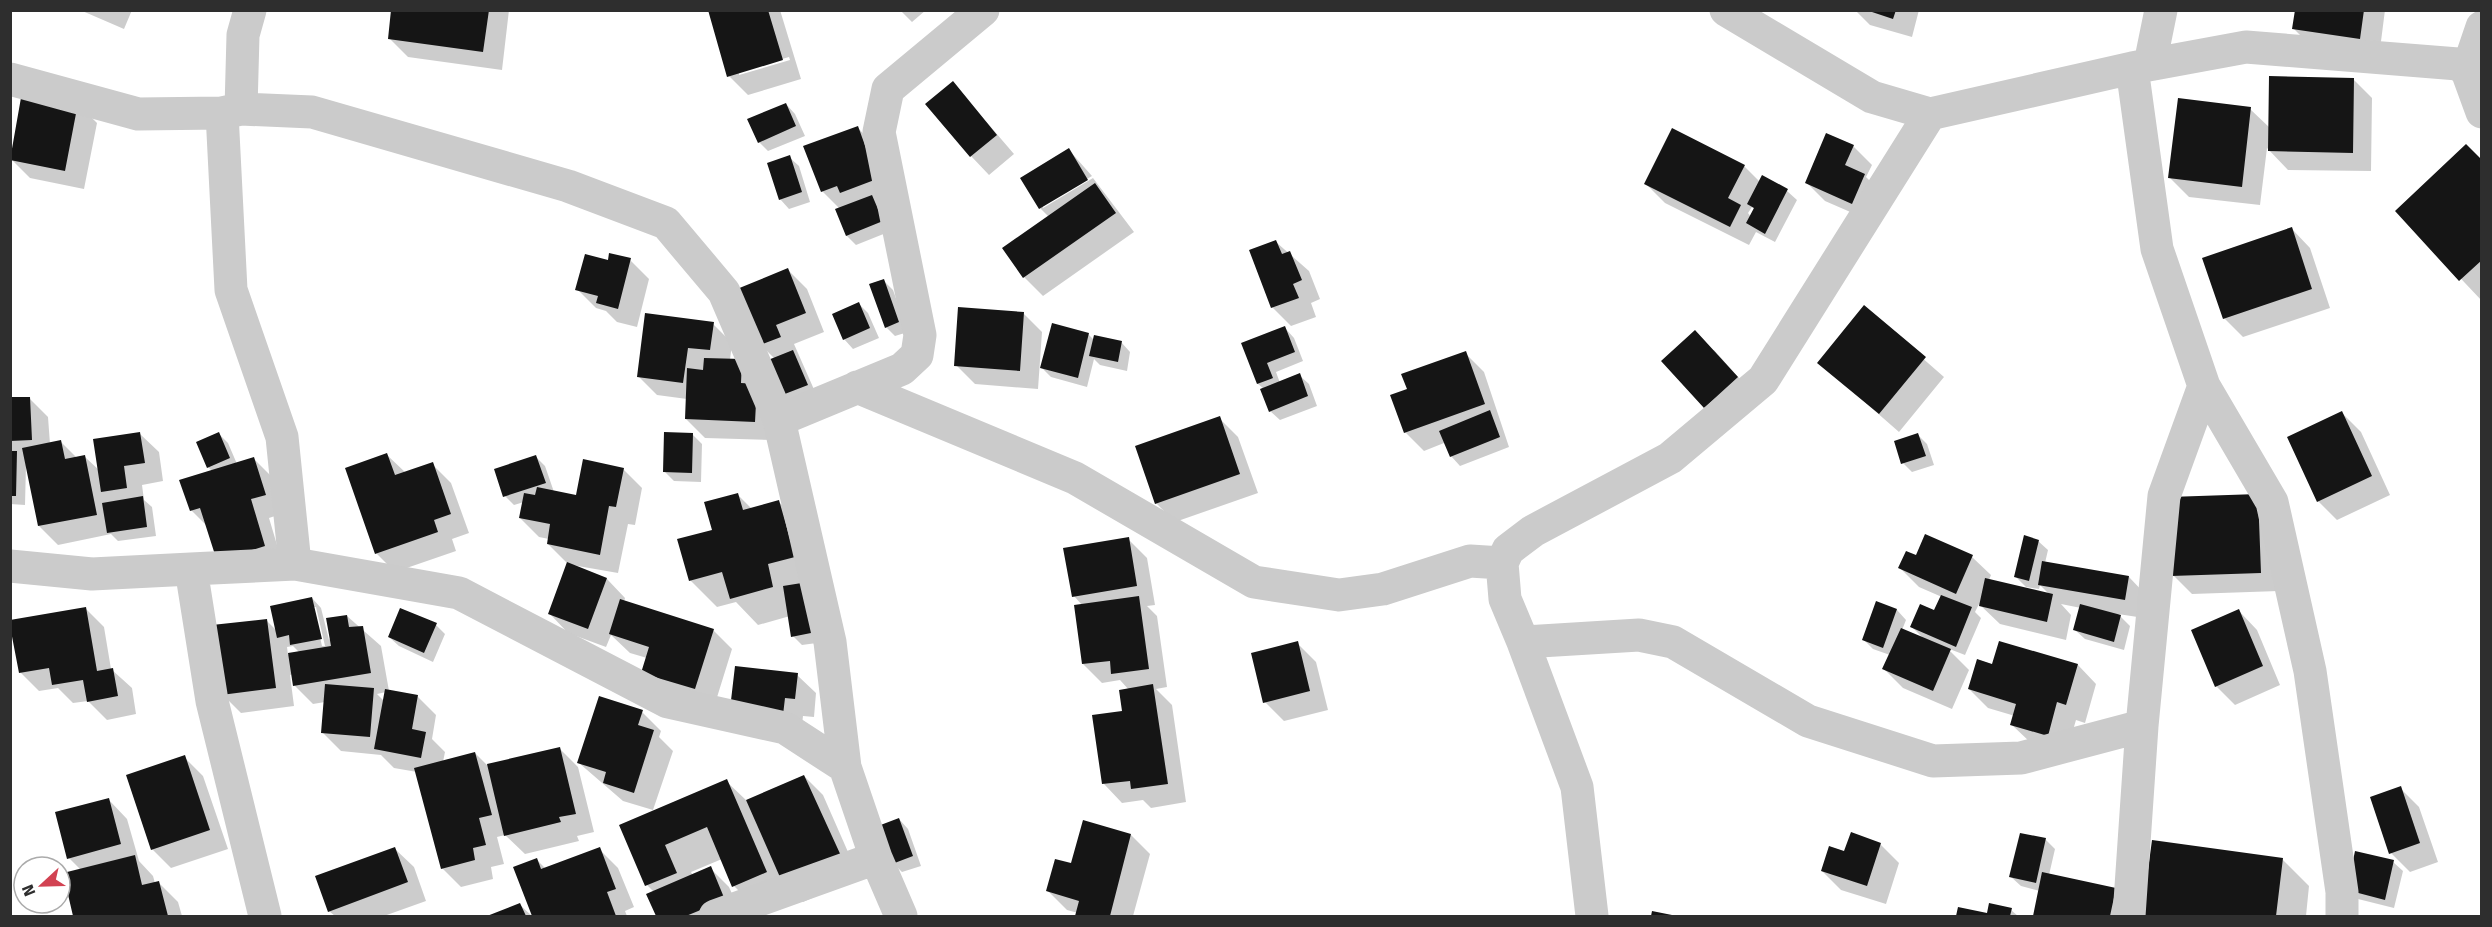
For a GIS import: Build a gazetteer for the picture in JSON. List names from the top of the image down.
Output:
{
  "north": "left"
}
